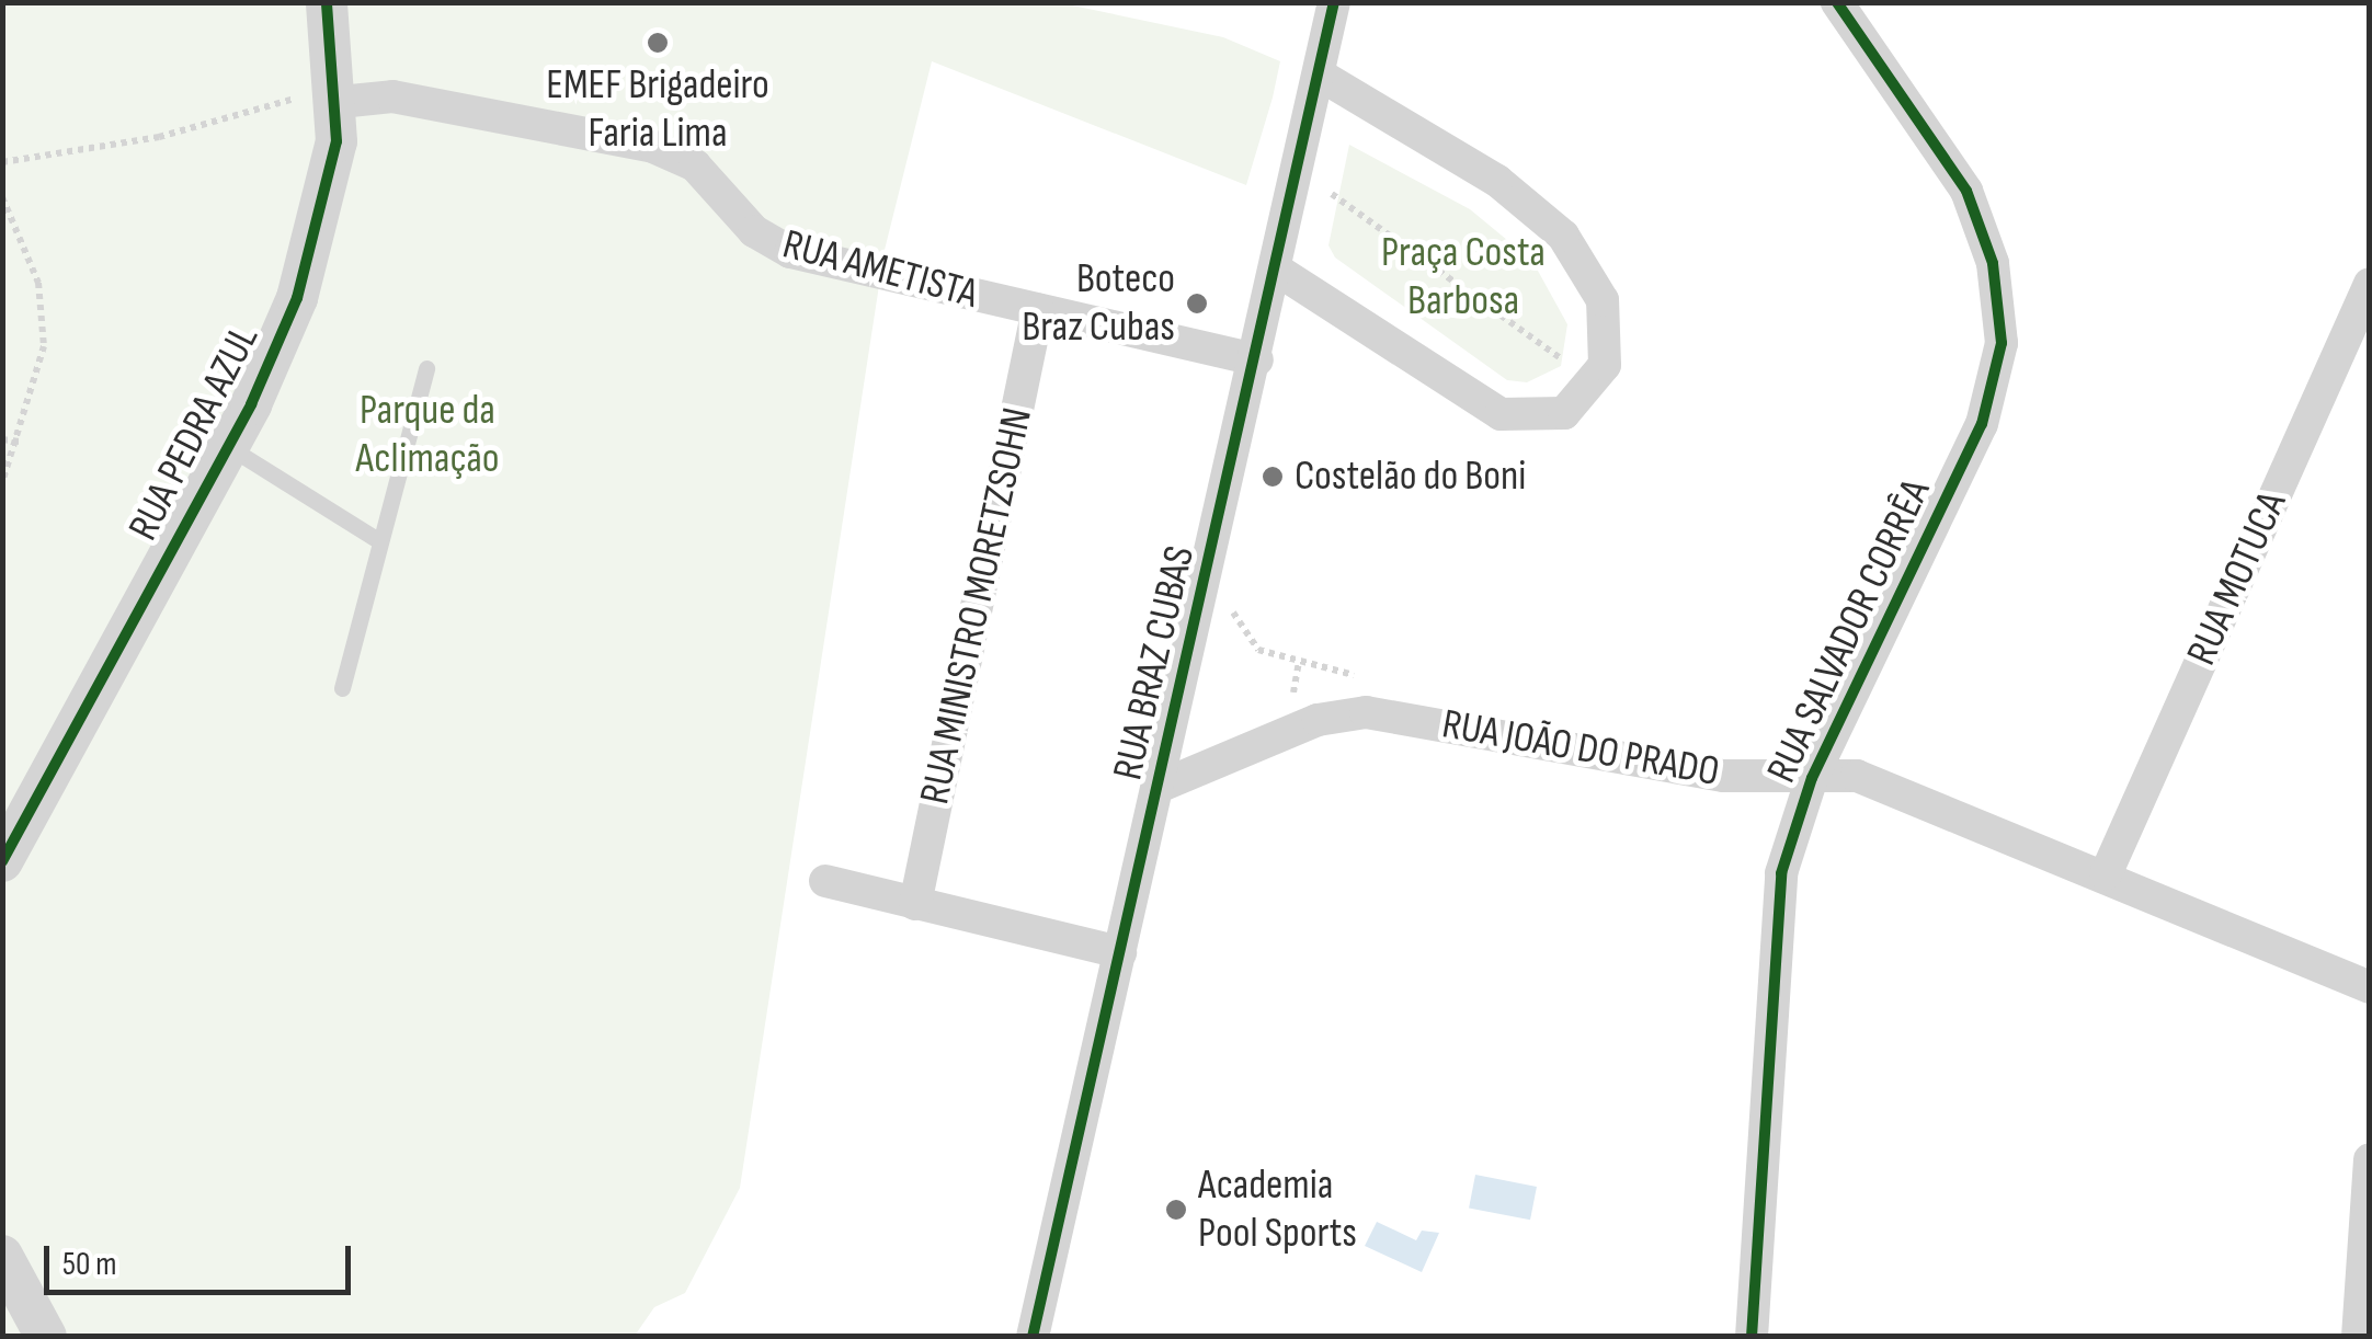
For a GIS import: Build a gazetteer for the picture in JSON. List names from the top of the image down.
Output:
{
  "streets": {
    "street": [
      "RUA AMETISTA",
      "RUA PEDRA AZUL",
      "RUA MOTUCA",
      "RUA MINISTRO MORETZSOHN",
      "RUA SALVADOR CORRÊA",
      "RUA BRAZ CUBAS",
      "RUA JOÃO DO PRADO"
    ]
  },
  "crossings": [
    ["RUA AMETISTA", "RUA PEDRA AZUL"],
    ["RUA AMETISTA", "RUA MINISTRO MORETZSOHN"],
    ["RUA AMETISTA", "RUA BRAZ CUBAS"],
    ["RUA MOTUCA", "RUA JOÃO DO PRADO"],
    ["RUA SALVADOR CORRÊA", "RUA JOÃO DO PRADO"],
    ["RUA BRAZ CUBAS", "RUA JOÃO DO PRADO"]
  ],
  "parks": ["Praça Costa Barbosa", "Parque da Aclimação"],
  "places": [
    "EMEF Brigadeiro Faria Lima",
    "Boteco Braz Cubas",
    "Costelão do Boni",
    "Academia Pool Sports"
  ],
  "scale_bar": "50 m"
}
